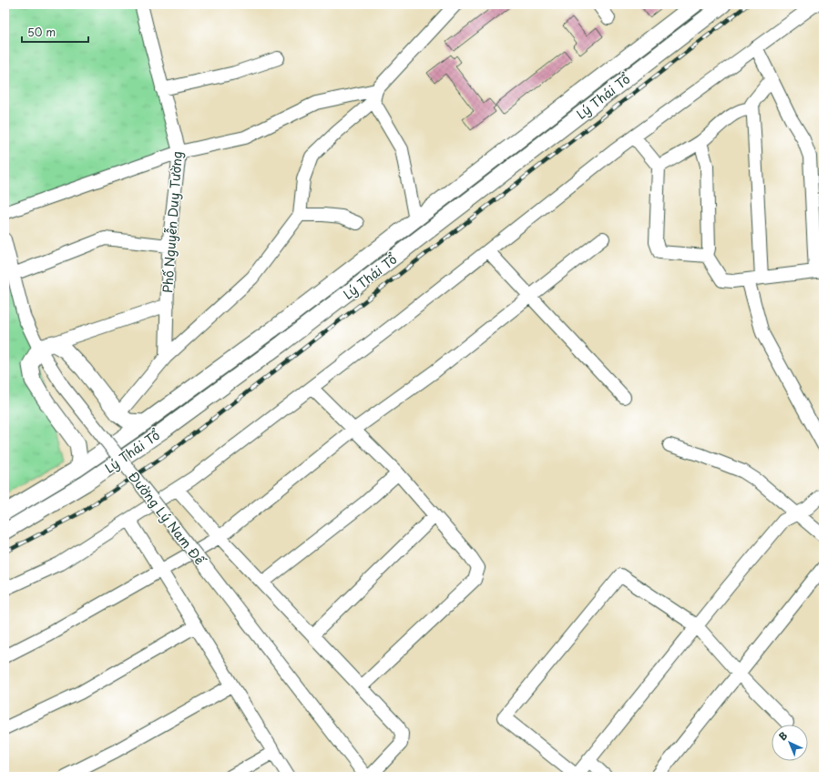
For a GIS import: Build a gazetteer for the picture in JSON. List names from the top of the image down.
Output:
{
  "streets": {
    "main road": ["Lý Thái Tổ"],
    "street": ["Phố Nguyễn Duy Tường", "Đường Lý Nam Đế"]
  },
  "scale_bar": "50 m",
  "north": "top left"
}
